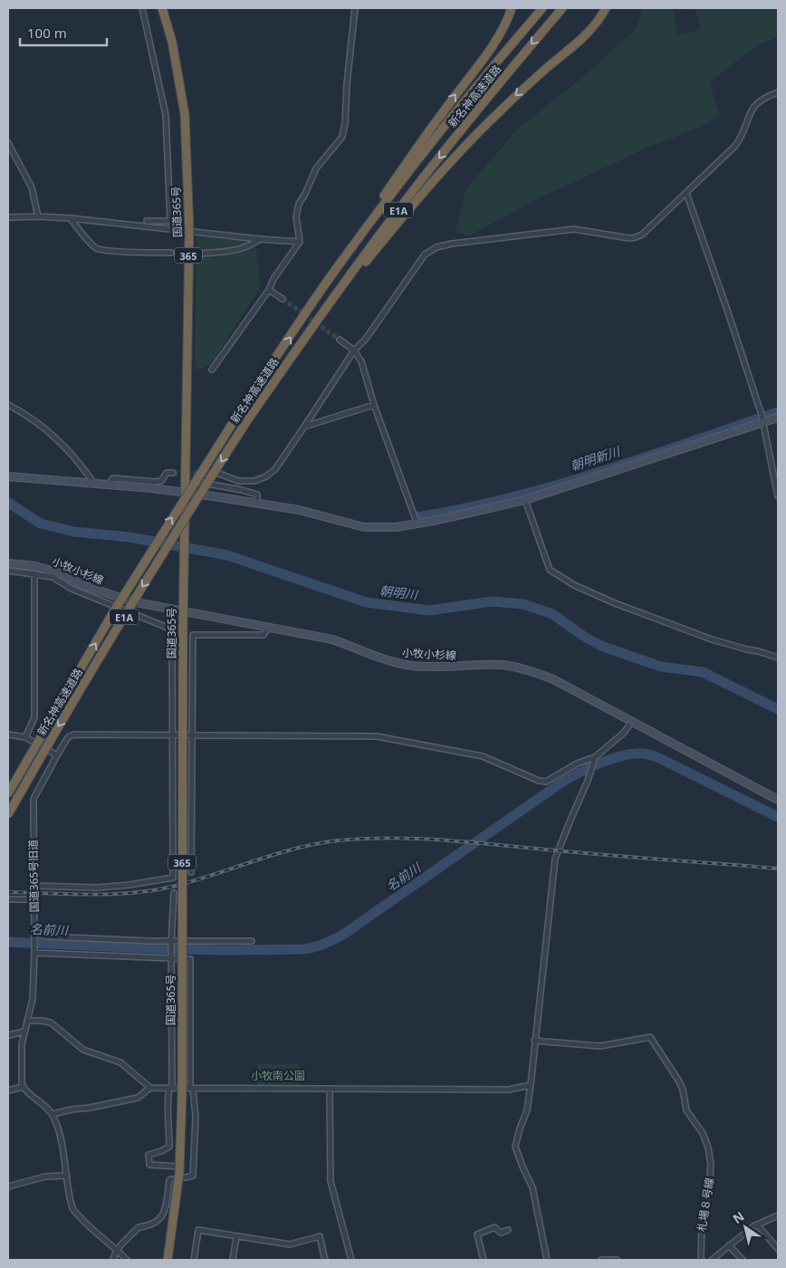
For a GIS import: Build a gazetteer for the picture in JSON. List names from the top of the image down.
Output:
{
  "streets": {
    "highway": [
      "新名神高速道路",
      "E1A",
      "国道365号",
      "365"
    ],
    "main road": ["小牧小杉線"],
    "street": ["国道365号旧道", "札場８号線"]
  },
  "crossings": [
    ["国道365号", "小牧小杉線"]
  ],
  "water": ["朝明新川", "朝明川", "名前川"],
  "parks": ["小牧南公園"],
  "scale_bar": "100 m",
  "north": "top left"
}
